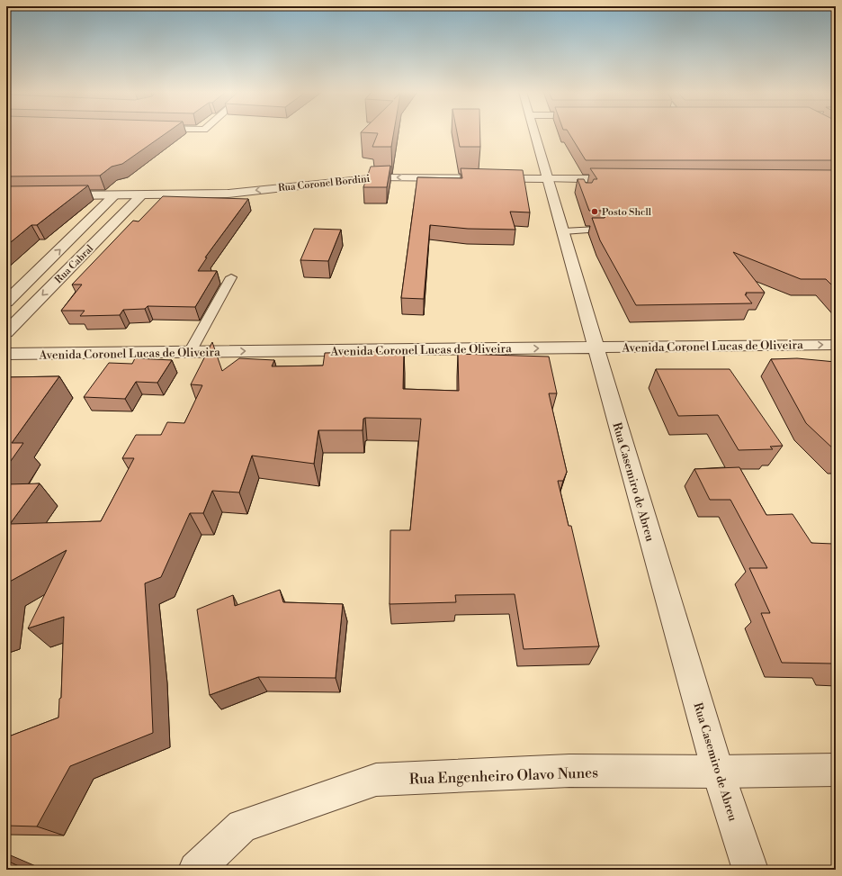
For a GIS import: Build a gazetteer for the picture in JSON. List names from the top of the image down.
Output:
{
  "streets": {
    "street": [
      "Rua Coronel Bordini",
      "Rua Cabral",
      "Avenida Coronel Lucas de Oliveira",
      "Rua Casemiro de Abreu",
      "Rua Engenheiro Olavo Nunes"
    ]
  },
  "crossings": [
    ["Rua Coronel Bordini", "Rua Cabral"],
    ["Rua Coronel Bordini", "Rua Casemiro de Abreu"],
    ["Avenida Coronel Lucas de Oliveira", "Rua Casemiro de Abreu"],
    ["Rua Casemiro de Abreu", "Rua Engenheiro Olavo Nunes"]
  ],
  "one_way": ["Rua Coronel Bordini", "Avenida Coronel Lucas de Oliveira"],
  "places": ["Posto Shell"]
}
